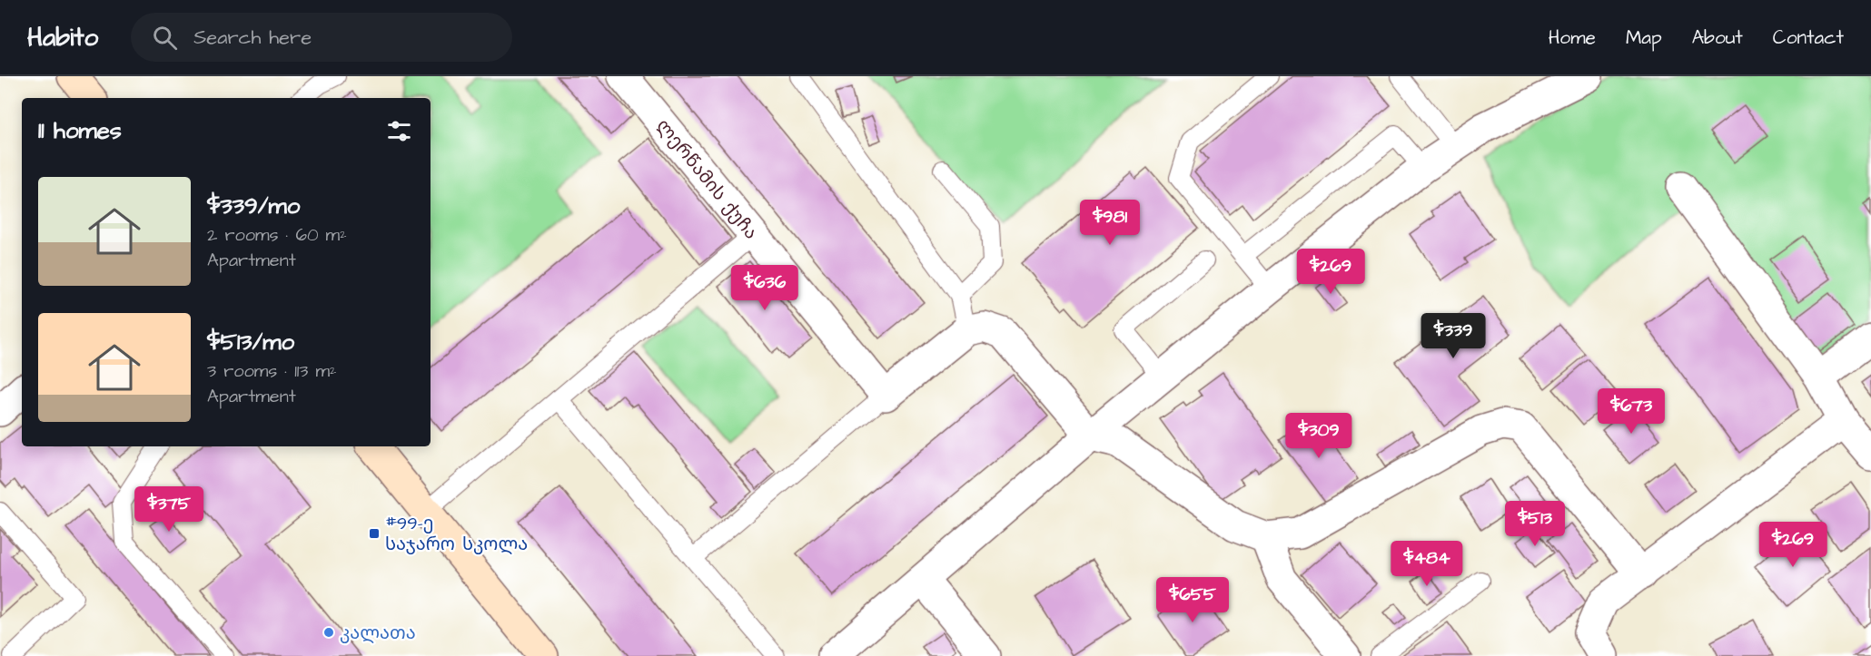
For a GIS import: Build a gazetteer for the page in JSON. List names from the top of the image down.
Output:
{
  "streets": {
    "street": ["ლერწამის ქუჩა"]
  },
  "places": {
    "transit": ["#99-ე საჯარო სკოლა"],
    "other": ["კალათა"]
  },
  "page": {
    "header": "Habito",
    "search": "Search here",
    "nav": [
      "Home",
      "Map",
      "About",
      "Contact"
    ],
    "heading": "11 homes",
    "list": [
      {
        "name": "$339/mo",
        "note": "2 rooms · 60 m² · Apartment"
      },
      {
        "name": "$513/mo",
        "note": "3 rooms · 113 m² · Apartment"
      }
    ],
    "price": [
      "$981",
      "$269",
      "$636",
      "$339",
      "$673",
      "$309",
      "$375",
      "$513",
      "$269",
      "$484",
      "$655"
    ]
  }
}
